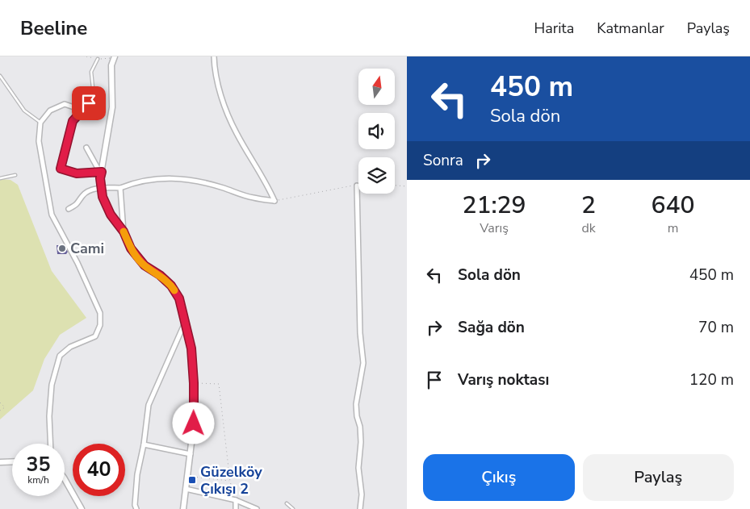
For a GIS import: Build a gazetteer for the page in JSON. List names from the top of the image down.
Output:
{
  "places": {
    "other": ["Cami"],
    "transit": ["Güzelköy Çıkışı 2"]
  },
  "north": "top",
  "page": {
    "header": "Beeline",
    "nav": ["Harita", "Katmanlar", "Paylaş"],
    "turn": ["450 m", "Sola dön"],
    "then": "Sonra",
    "eta": [
      "21:29",
      "Varış",
      "2",
      "dk",
      "640",
      "m"
    ],
    "list": [
      {
        "name": "Sola dön",
        "value": "450 m"
      },
      {
        "name": "Sağa dön",
        "value": "70 m"
      },
      {
        "name": "Varış noktası",
        "value": "120 m"
      }
    ],
    "speed": "35 km/h",
    "limit": "40",
    "buttons": ["Çıkış", "Paylaş"]
  }
}
